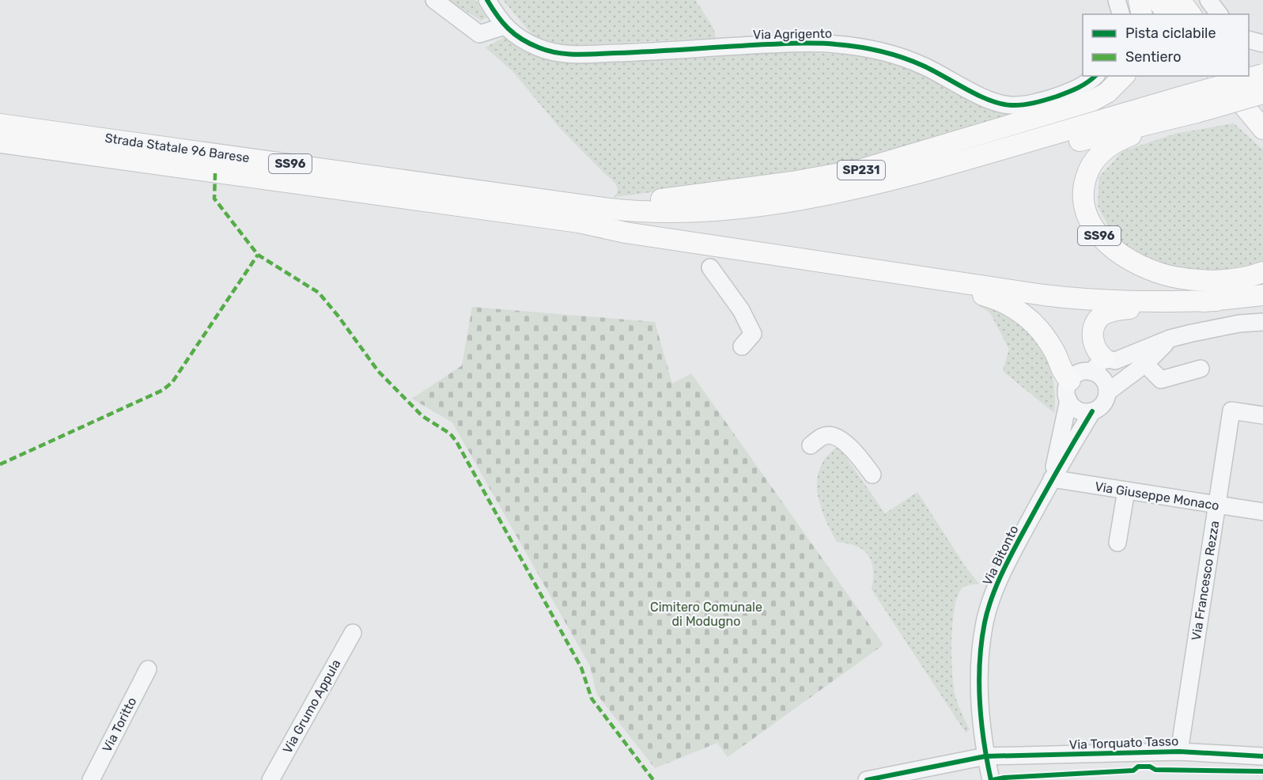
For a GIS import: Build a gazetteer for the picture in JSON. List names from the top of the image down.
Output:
{
  "streets": {
    "main road": ["Strada Statale 96 Barese", "SS96", "SP231"],
    "street": [
      "Via Agrigento",
      "Via Giuseppe Monaco",
      "Via Bitonto",
      "Via Francesco Rezza",
      "Via Grumo Appula",
      "Via Toritto",
      "Via Torquato Tasso"
    ]
  },
  "crossings": [
    ["Strada Statale 96 Barese", "SS96"],
    ["Strada Statale 96 Barese", "SP231"],
    ["SS96", "SP231"],
    ["Via Giuseppe Monaco", "Via Bitonto"],
    ["Via Giuseppe Monaco", "Via Francesco Rezza"],
    ["Via Bitonto", "Via Torquato Tasso"],
    ["Via Francesco Rezza", "Via Torquato Tasso"]
  ],
  "parks": ["Cimitero Comunale di Modugno"],
  "legend": ["Pista ciclabile", "Sentiero"]
}
